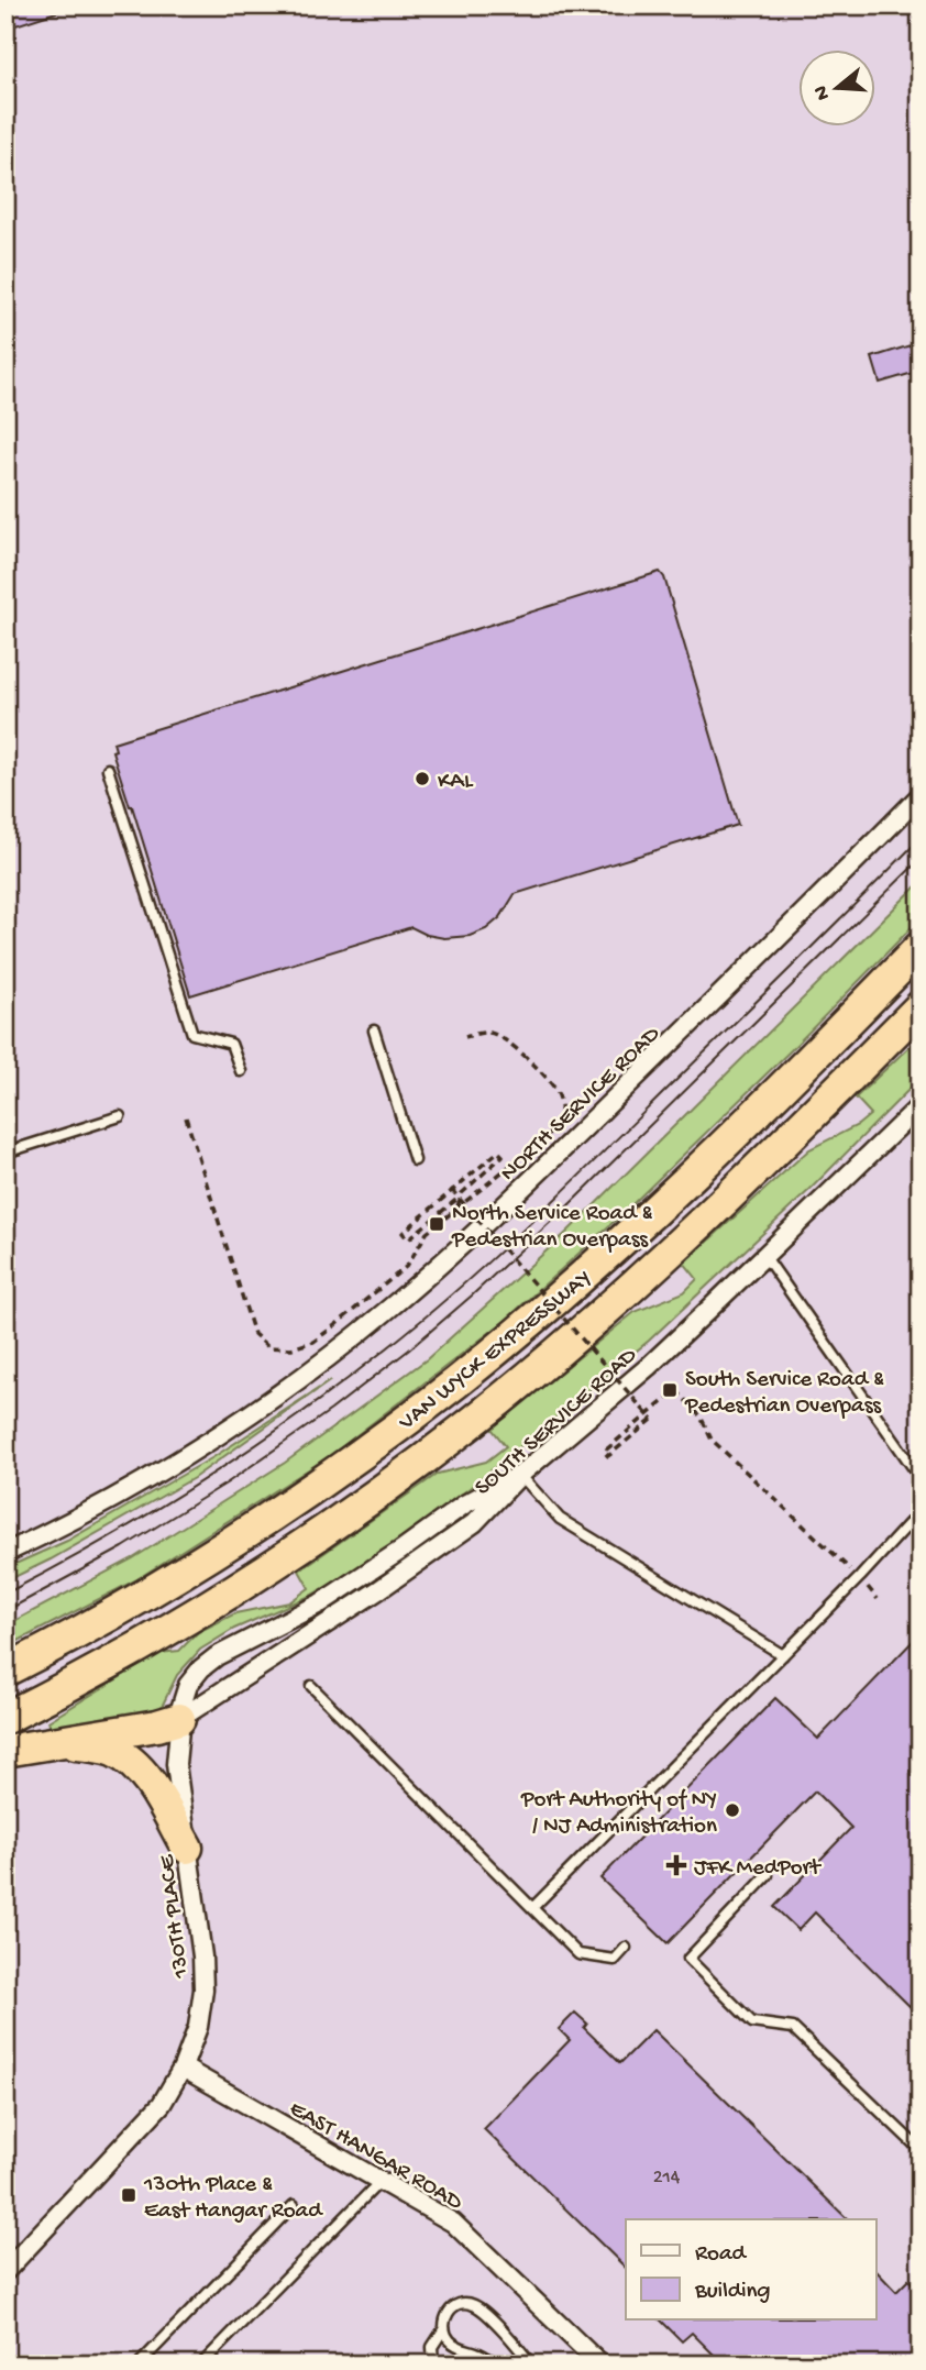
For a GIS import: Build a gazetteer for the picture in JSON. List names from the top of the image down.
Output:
{
  "streets": {
    "highway": ["VAN WYCK EXPRESSWAY"],
    "street": [
      "NORTH SERVICE ROAD",
      "SOUTH SERVICE ROAD",
      "130TH PLACE",
      "EAST HANGAR ROAD"
    ]
  },
  "crossings": [
    ["SOUTH SERVICE ROAD", "130TH PLACE"],
    ["130TH PLACE", "EAST HANGAR ROAD"]
  ],
  "places": {
    "other": ["KAL", "Port Authority of NY / NJ Administration"],
    "transit": ["North Service Road & Pedestrian Overpass", "South Service Road & Pedestrian Overpass", "130th Place & East Hangar Road"],
    "health": ["JFK MedPort"]
  },
  "house_numbers": ["214"],
  "legend": ["Road", "Building"],
  "north": "left"
}
